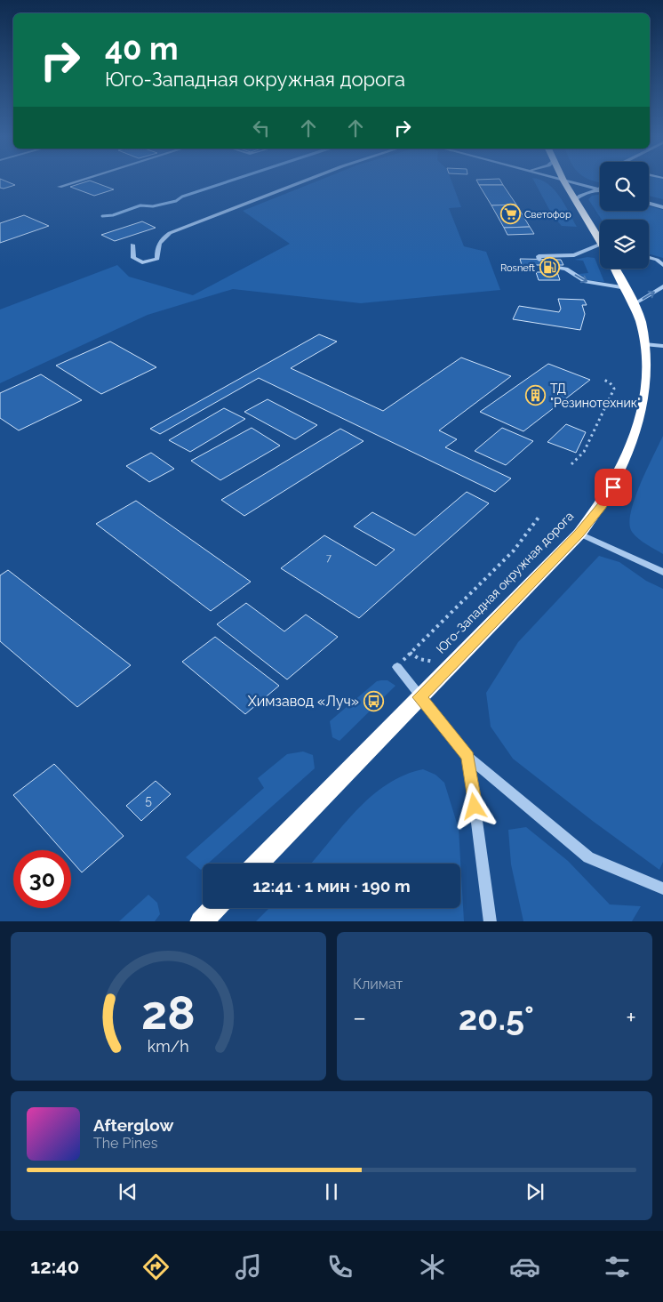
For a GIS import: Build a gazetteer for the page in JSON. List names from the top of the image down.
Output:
{
  "streets": {
    "highway": ["Юго-Западная окружная дорога"]
  },
  "places": {
    "supermarket": ["Светофор"],
    "fuel station": ["Rosneft"],
    "building": ["ТД \"Резинотехник\""],
    "bus stop": ["Химзавод «Луч»"]
  },
  "house_numbers": ["7", "5"],
  "page": {
    "turn": ["40 m", "Юго-Западная окружная дорога"],
    "limit": "30",
    "trip": "12:41 · 1 мин · 190 m",
    "tile": "Климат",
    "heat": ["−", "20.5°", "+"],
    "song": ["Afterglow", "The Pines"],
    "tabs": "12:40",
    "gauge": ["28", "km/h"]
  }
}
